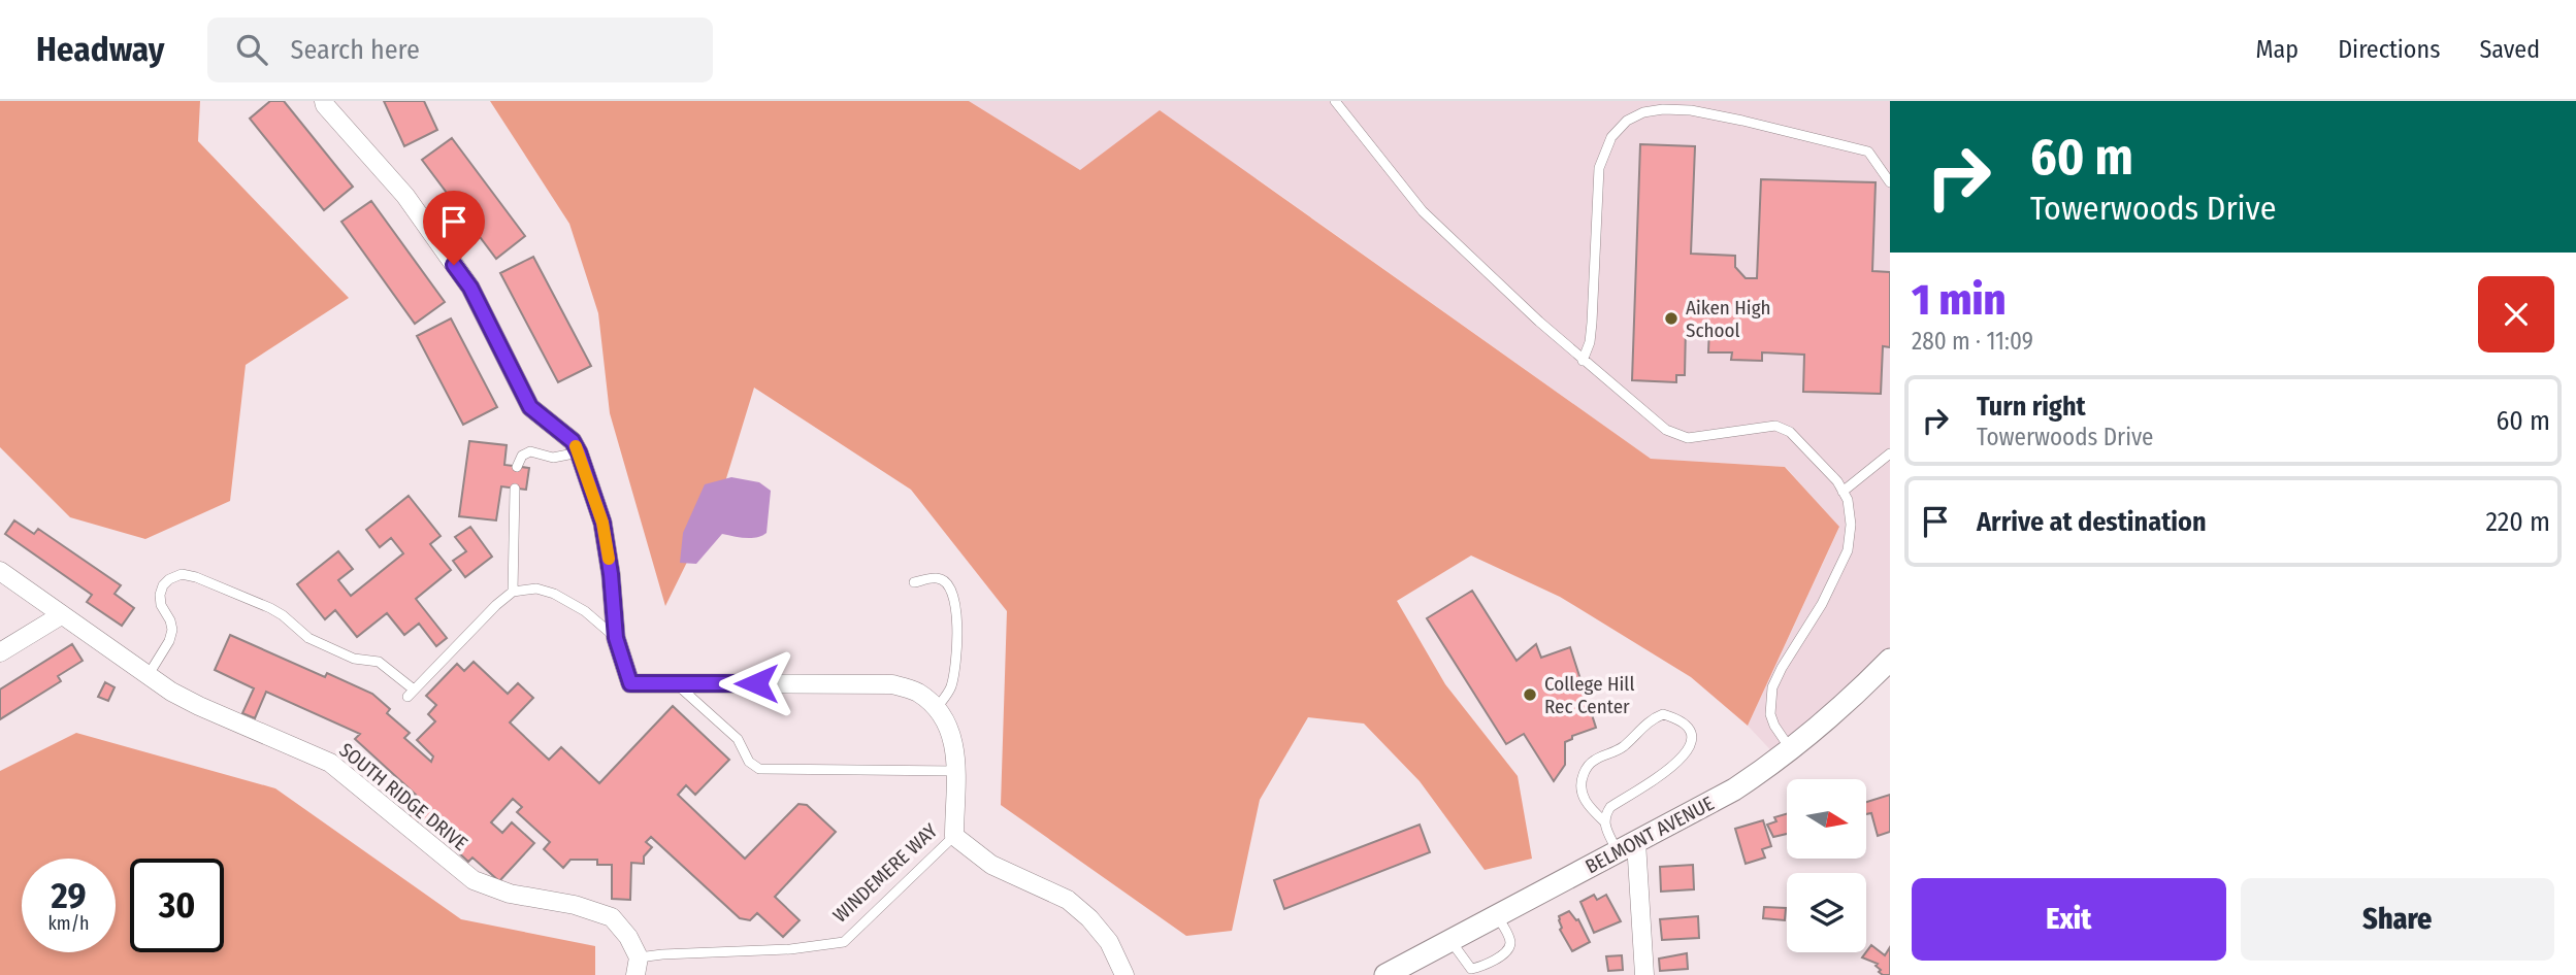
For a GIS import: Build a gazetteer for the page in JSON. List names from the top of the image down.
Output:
{
  "streets": {
    "street": ["SOUTH RIDGE DRIVE", "BELMONT AVENUE", "WINDEMERE WAY"]
  },
  "crossings": [
    ["SOUTH RIDGE DRIVE", "WINDEMERE WAY"]
  ],
  "places": ["Aiken High School", "College Hill Rec Center"],
  "north": "right",
  "page": {
    "header": "Headway",
    "search": "Search here",
    "nav": ["Map", "Directions", "Saved"],
    "turn": ["60 m", "Towerwoods Drive"],
    "heading": ["1 min", "280 m · 11:09"],
    "list": [
      {
        "name": "Turn right",
        "note": "Towerwoods Drive",
        "value": "60 m"
      },
      {
        "name": "Arrive at destination",
        "value": "220 m"
      }
    ],
    "speed": "29 km/h",
    "limit": "30",
    "buttons": ["Exit", "Share"]
  }
}
